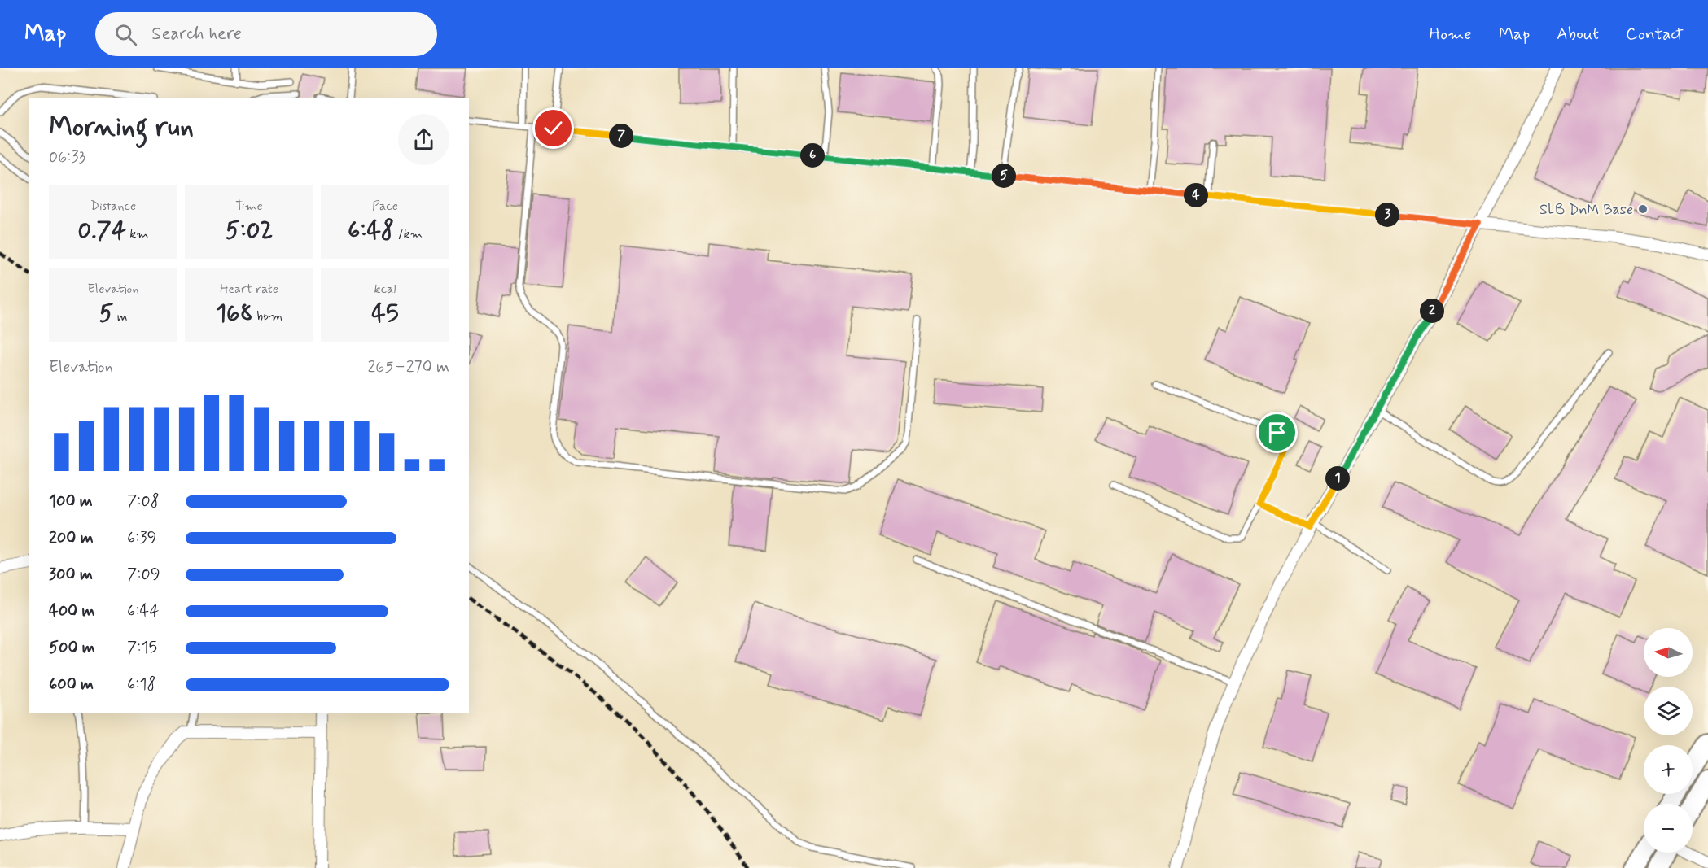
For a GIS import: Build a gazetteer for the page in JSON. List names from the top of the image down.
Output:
{
  "places": ["SLB DnM Base"],
  "north": "left",
  "page": {
    "header": "Map",
    "search": "Search here",
    "nav": [
      "Home",
      "Map",
      "About",
      "Contact"
    ],
    "heading": ["Morning run", "06:33"],
    "pins": [
      "7",
      "6",
      "5",
      "4",
      "3",
      "2",
      "1"
    ],
    "stats": [
      ["Distance", "0.74 km"],
      ["Time", "5:02"],
      ["Pace", "6:48 /km"],
      ["Elevation", "5 m"],
      ["Heart rate", "168 bpm"],
      ["kcal", "45"]
    ],
    "chart": ["Elevation", "265–270 m"],
    "list": [
      {
        "name": "100 m",
        "note": "7:08"
      },
      {
        "name": "200 m",
        "note": "6:39"
      },
      {
        "name": "300 m",
        "note": "7:09"
      },
      {
        "name": "400 m",
        "note": "6:44"
      },
      {
        "name": "500 m",
        "note": "7:15"
      },
      {
        "name": "600 m",
        "note": "6:18"
      }
    ],
    "map_buttons": ["+", "−"]
  }
}
